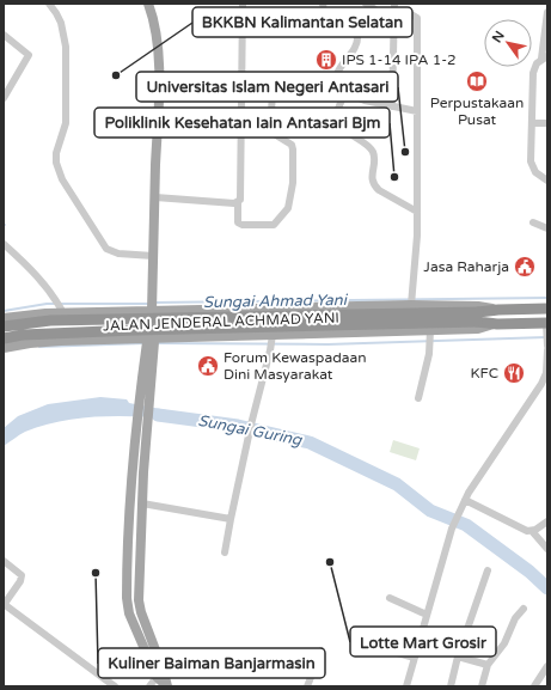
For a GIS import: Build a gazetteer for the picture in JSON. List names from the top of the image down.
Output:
{
  "streets": {
    "highway": ["JALAN JENDERAL ACHMAD YANI"]
  },
  "water": ["Sungai Ahmad Yani", "Sungai Guring"],
  "places": {
    "building": ["IPS 1-14 IPA 1-2"],
    "other": [
      "BKKBN Kalimantan Selatan",
      "Universitas Islam Negeri Antasari",
      "Poliklinik Kesehatan Iain Antasari Bjm",
      "Lotte Mart Grosir",
      "Kuliner Baiman Banjarmasin"
    ],
    "library": ["Perpustakaan Pusat"],
    "public building": ["Jasa Raharja", "Forum Kewaspadaan Dini Masyarakat"],
    "restaurant": ["KFC"]
  },
  "north": "top left"
}
